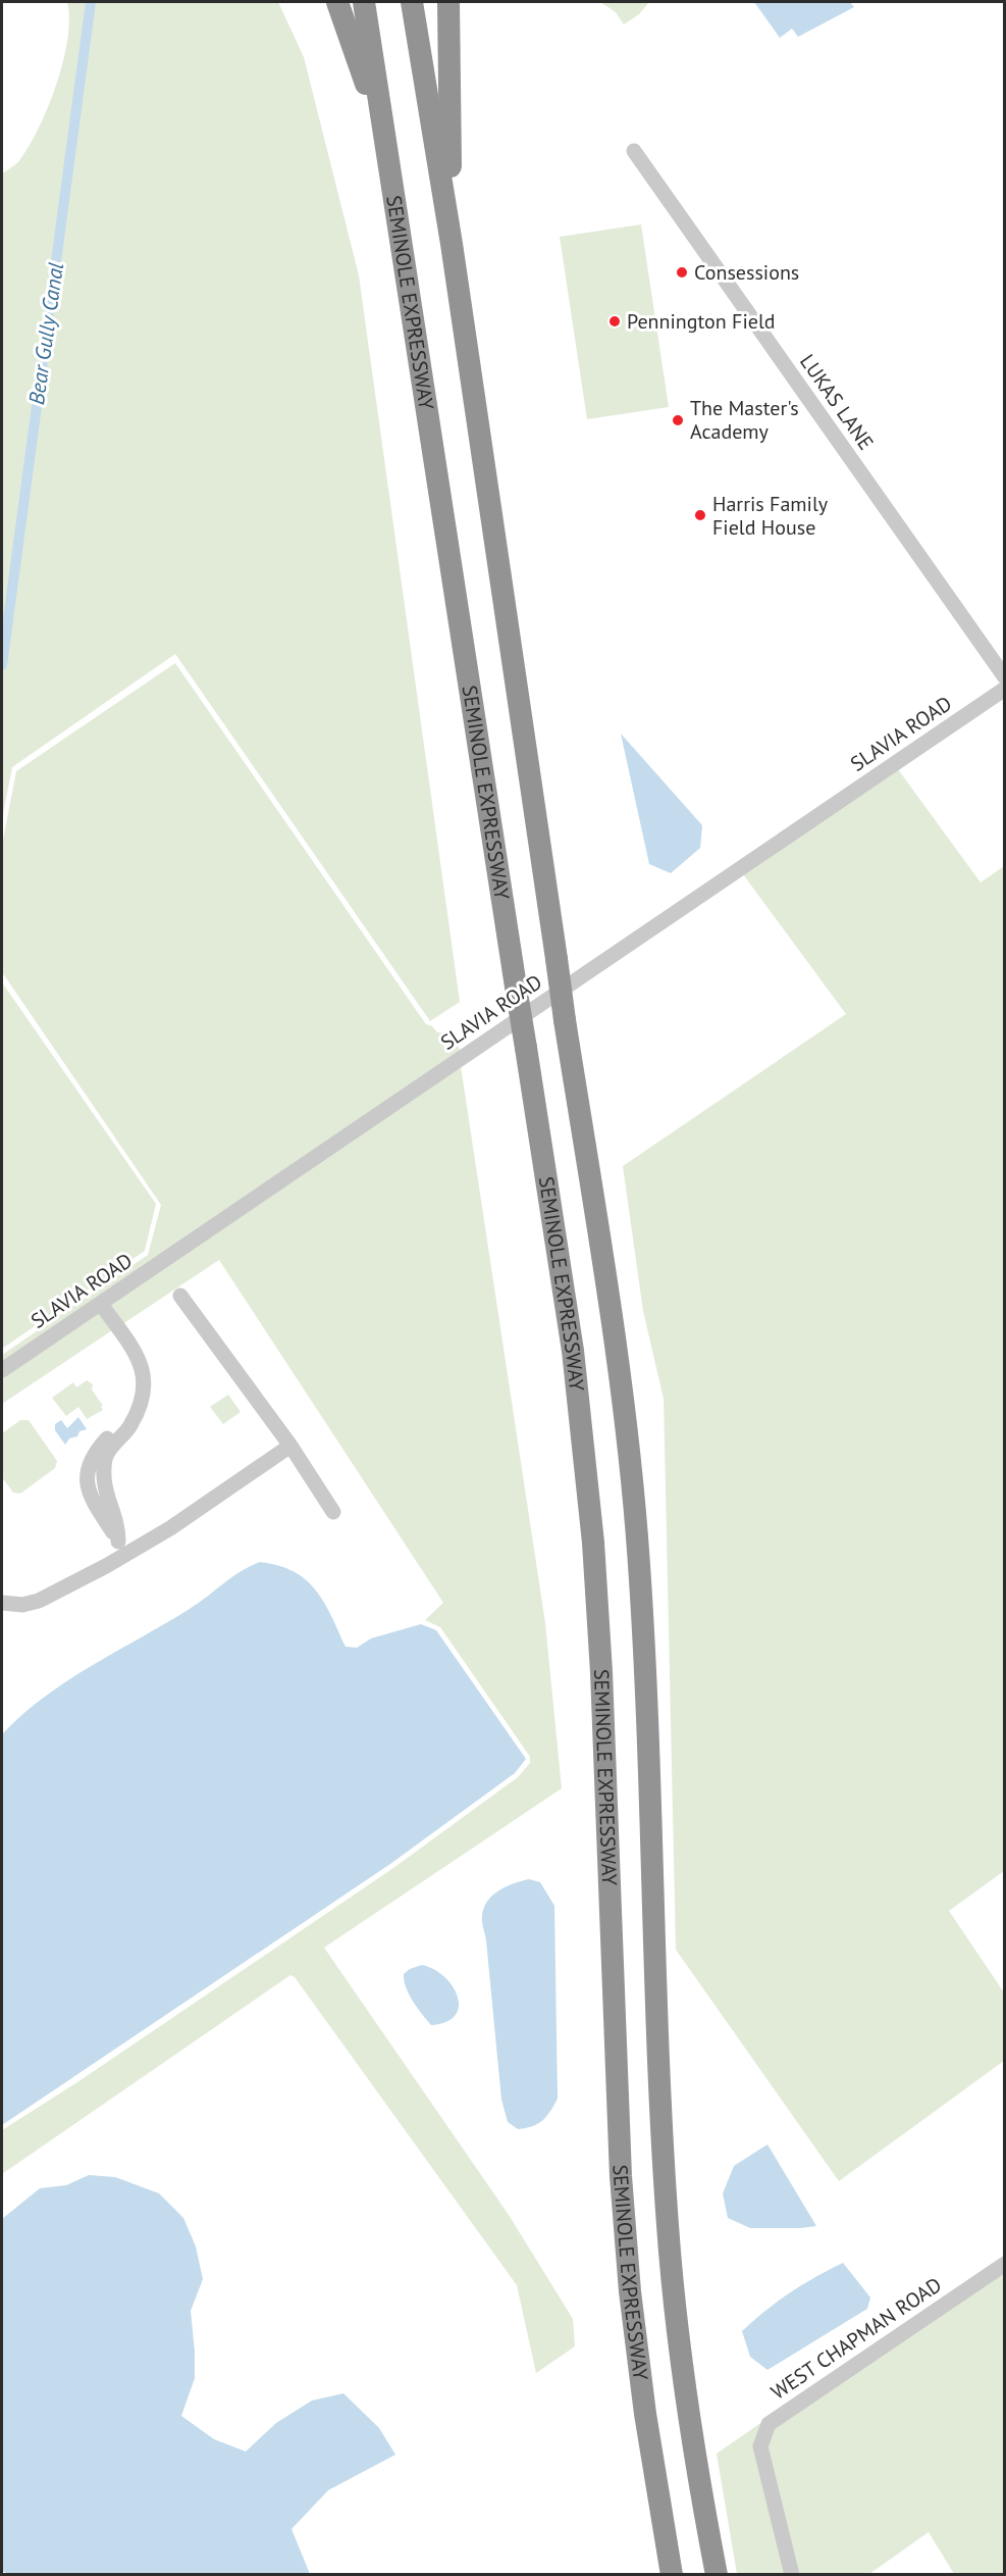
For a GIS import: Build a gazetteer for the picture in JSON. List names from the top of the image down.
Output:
{
  "streets": {
    "highway": ["SEMINOLE EXPRESSWAY"],
    "street": ["LUKAS LANE", "SLAVIA ROAD", "WEST CHAPMAN ROAD"]
  },
  "water": ["Bear Gully Canal"],
  "places": [
    "Consessions",
    "Pennington Field",
    "The Master's Academy",
    "Harris Family Field House"
  ]
}
